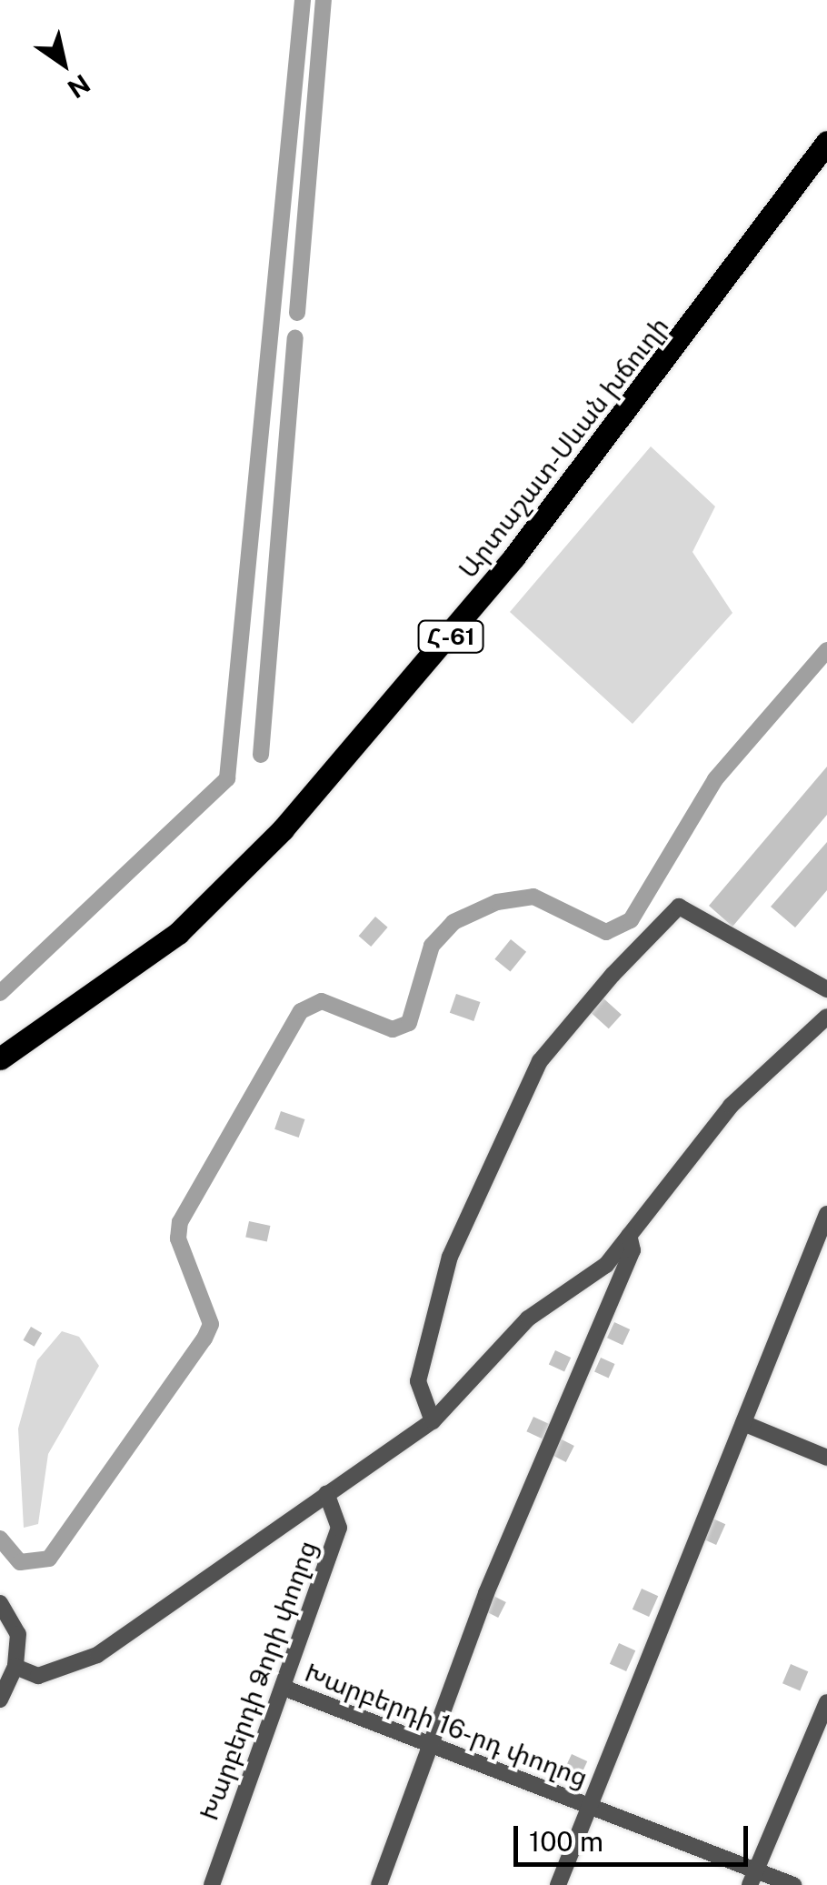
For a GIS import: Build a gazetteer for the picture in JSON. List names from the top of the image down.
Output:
{
  "streets": {
    "main road": ["Արտաշատ-Սևան խճուղի", "Հ-61"],
    "street": ["Խարբերդի Ձորի փողոց", "Խարբերդի 16-րդ փողոց"]
  },
  "crossings": [
    ["Խարբերդի Ձորի փողոց", "Խարբերդի 16-րդ փողոց"]
  ],
  "scale_bar": "100 m",
  "north": "bottom right"
}
